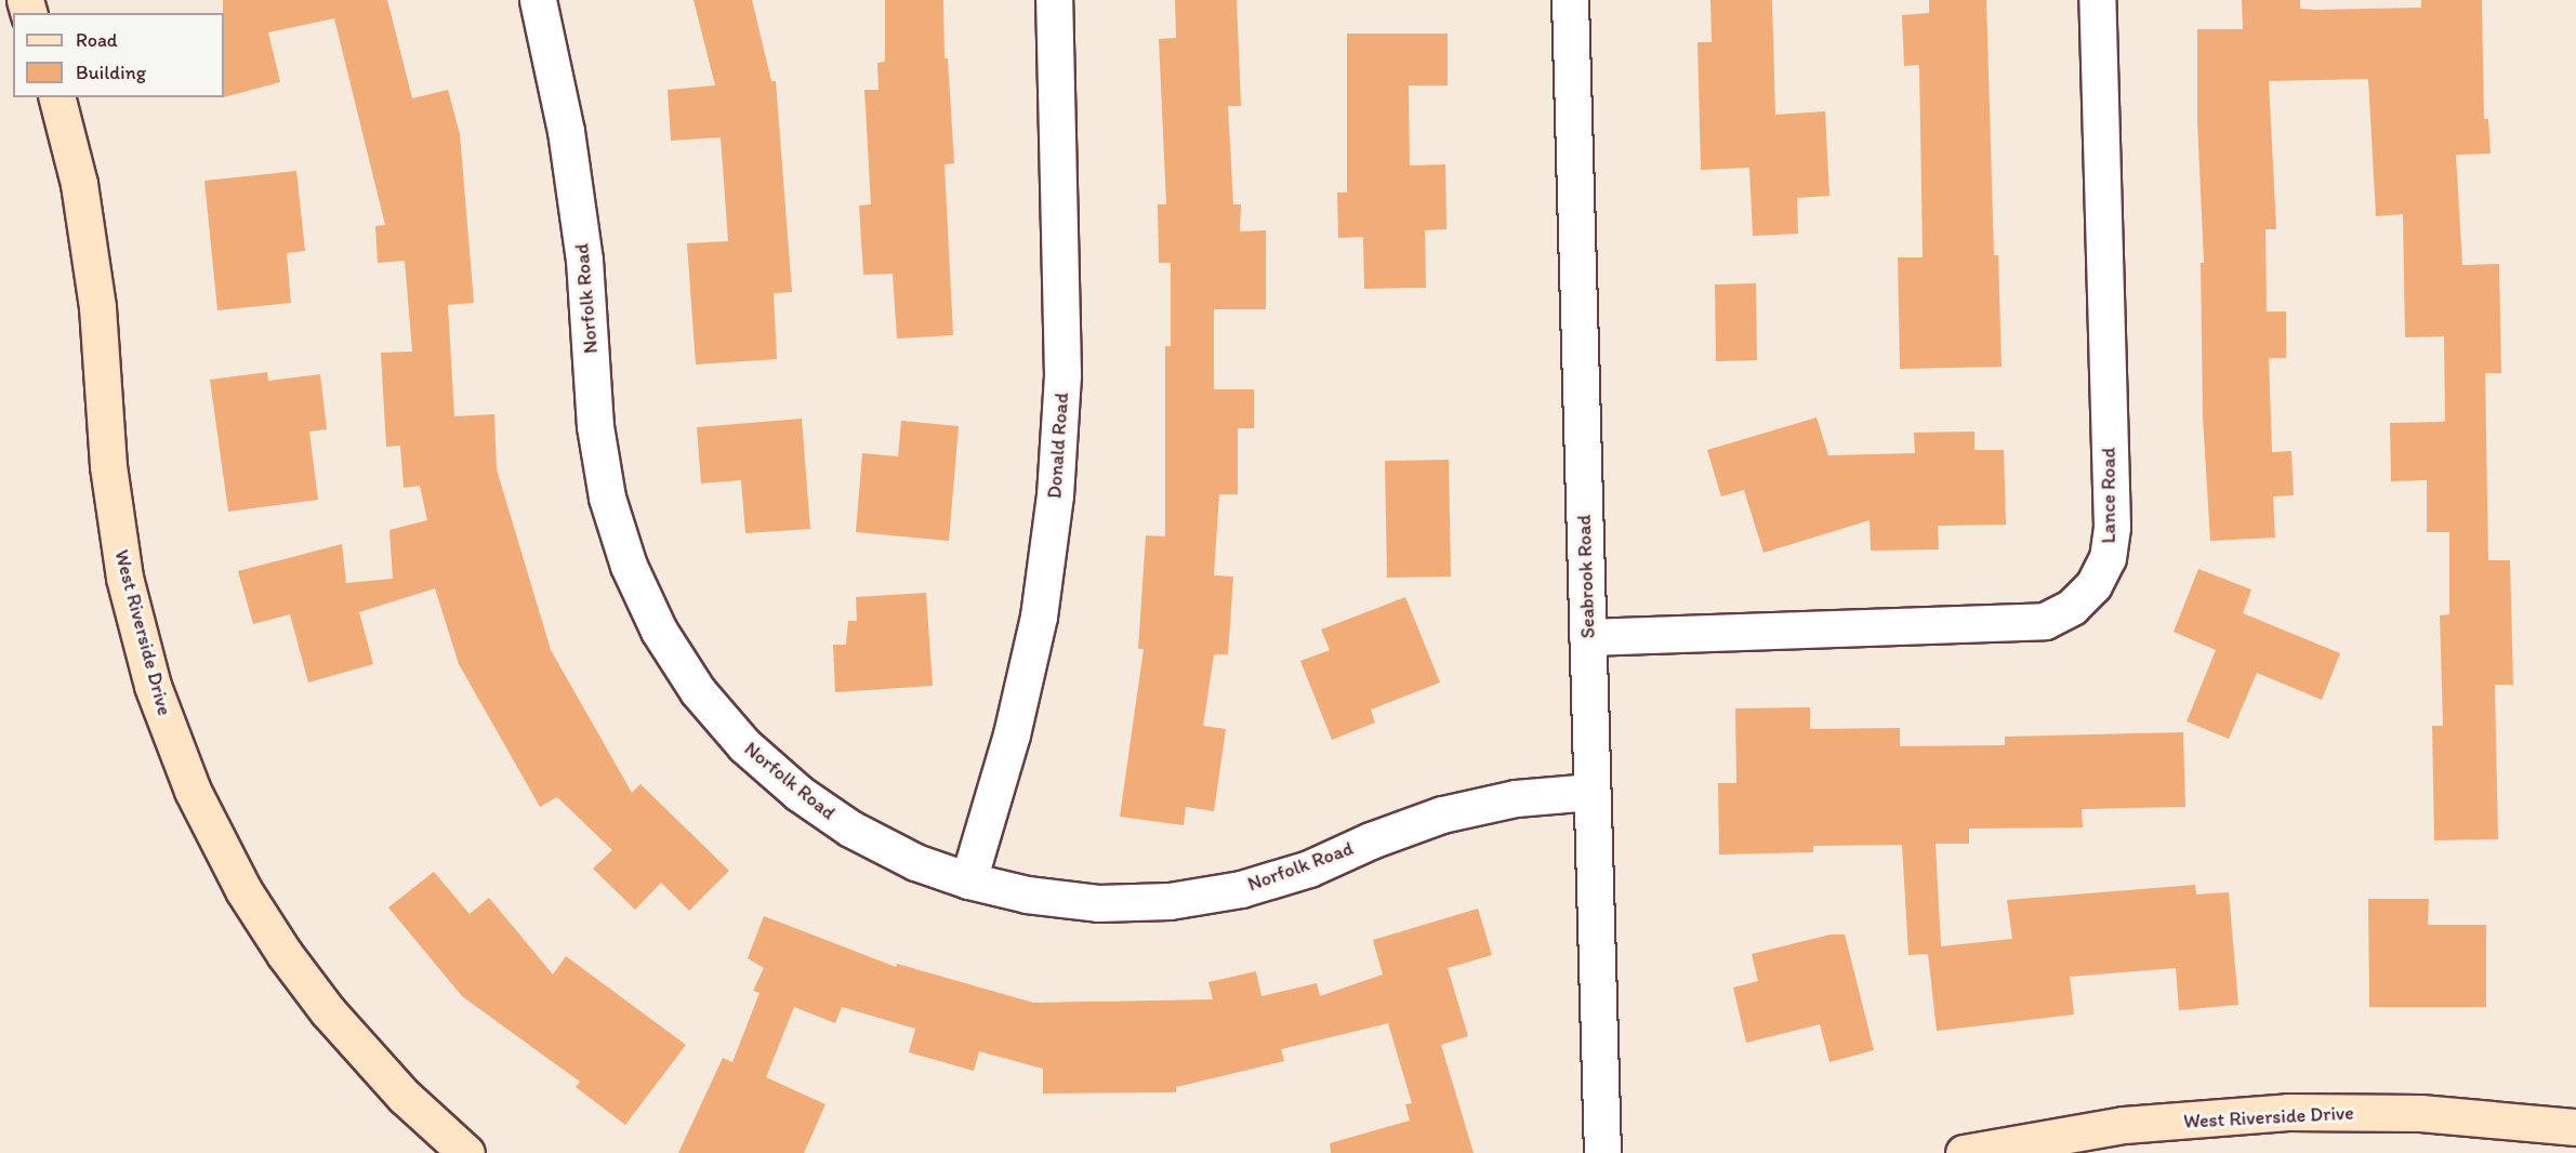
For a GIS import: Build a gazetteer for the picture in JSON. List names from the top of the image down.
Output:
{
  "streets": {
    "street": [
      "Norfolk Road",
      "Donald Road",
      "Lance Road",
      "Seabrook Road",
      "West Riverside Drive"
    ]
  },
  "crossings": [
    ["Norfolk Road", "Donald Road"],
    ["Norfolk Road", "Seabrook Road"],
    ["Lance Road", "Seabrook Road"]
  ],
  "legend": ["Road", "Building"]
}
